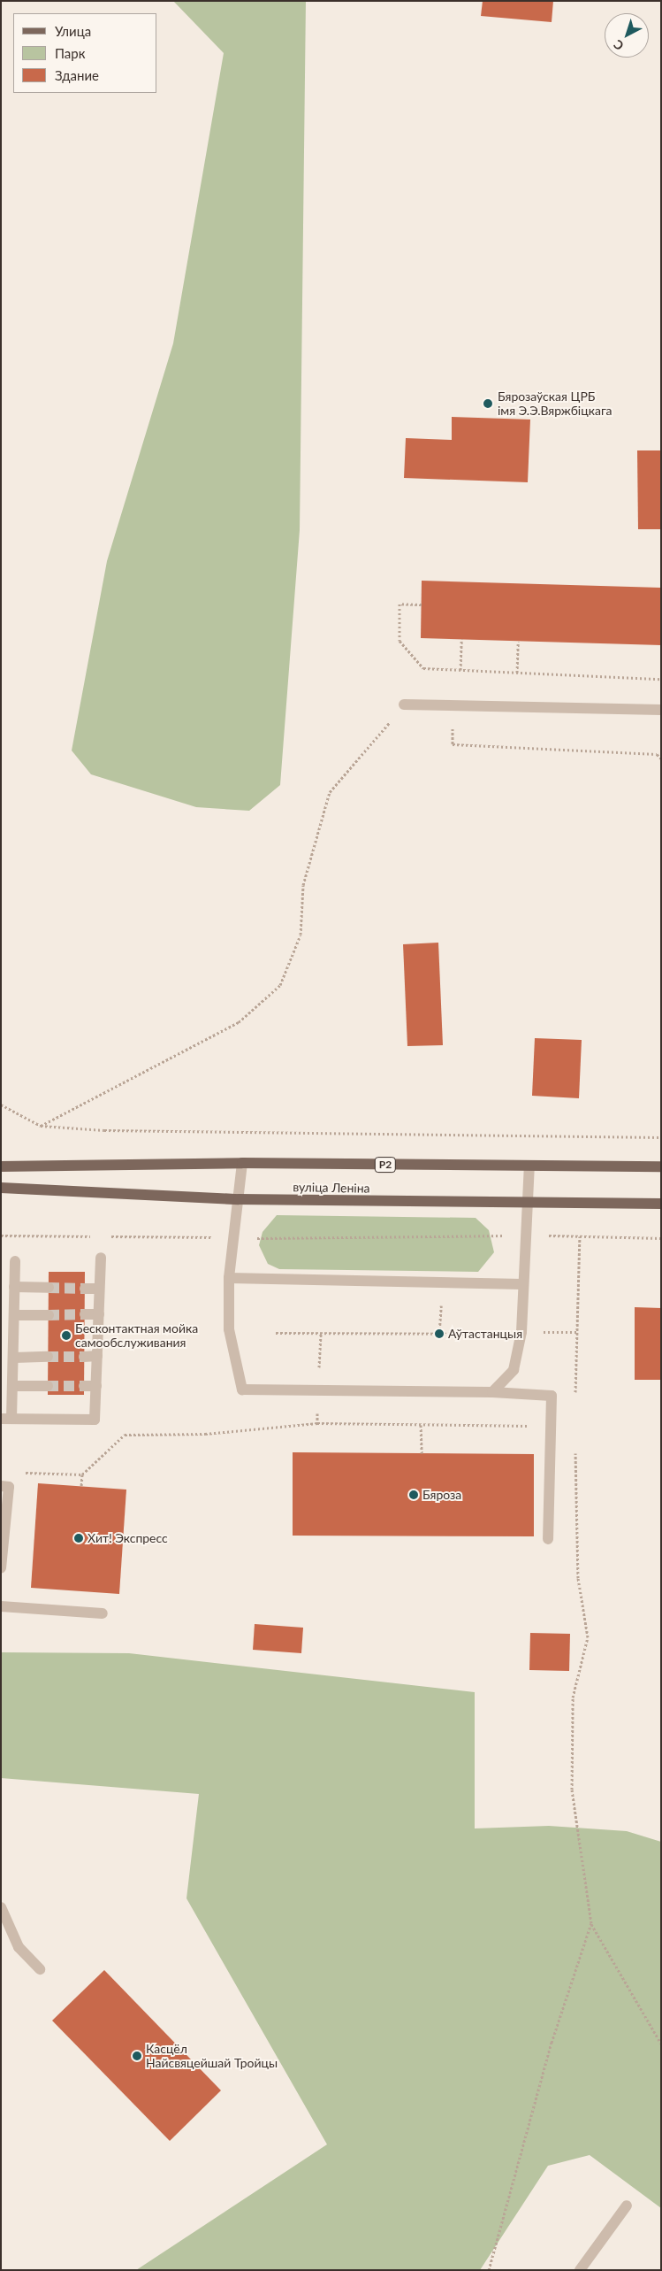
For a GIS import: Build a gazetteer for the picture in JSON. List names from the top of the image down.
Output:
{
  "streets": {
    "main road": ["Р2", "вуліца Леніна"]
  },
  "places": [
    "Бярозаўская ЦРБ імя Э.Э.Вяржбіцкага",
    "Аўтастанцыя",
    "Бесконтактная мойка самообслуживания",
    "Бяроза",
    "Хит! Экспресс",
    "Касцёл Найсвяцейшай Тройцы"
  ],
  "legend": ["Улица", "Парк", "Здание"],
  "north": "bottom left"
}
